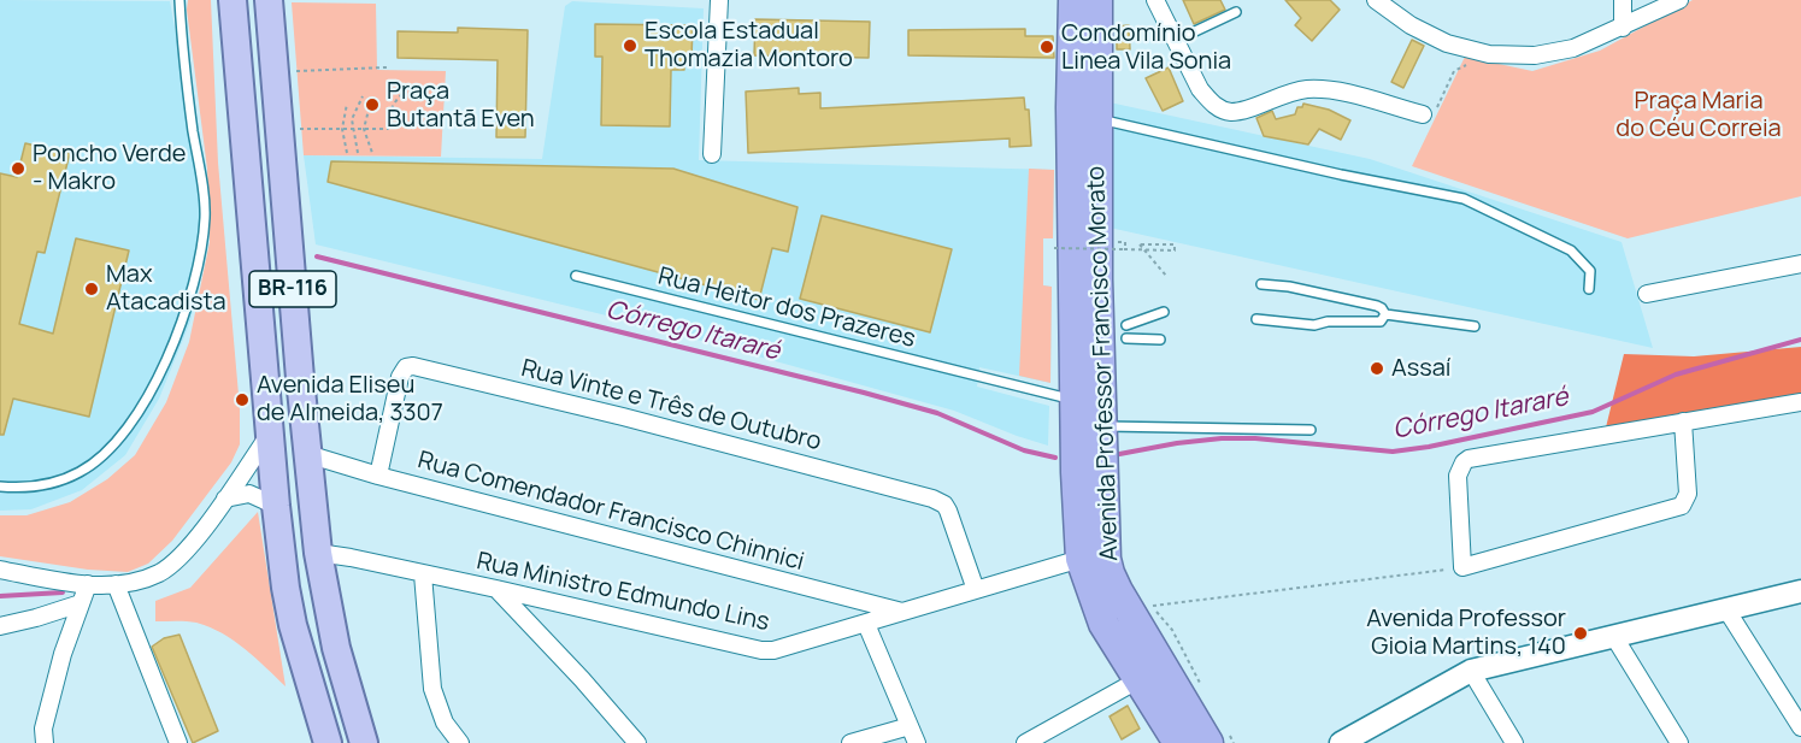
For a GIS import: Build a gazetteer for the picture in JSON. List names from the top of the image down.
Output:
{
  "streets": {
    "highway": ["Avenida Professor Francisco Morato"],
    "main road": ["BR-116"],
    "street": ["Rua Vinte e Três de Outubro", "Rua Comendador Francisco Chinnici", "Rua Ministro Edmundo Lins"],
    "lane": ["Rua Heitor dos Prazeres"]
  },
  "crossings": [
    ["BR-116", "Rua Comendador Francisco Chinnici"],
    ["BR-116", "Rua Ministro Edmundo Lins"],
    ["Rua Heitor dos Prazeres", "Avenida Professor Francisco Morato"],
    ["Avenida Professor Francisco Morato", "Rua Ministro Edmundo Lins"],
    ["Rua Vinte e Três de Outubro", "Rua Comendador Francisco Chinnici"],
    ["Rua Vinte e Três de Outubro", "Rua Ministro Edmundo Lins"],
    ["Rua Comendador Francisco Chinnici", "Rua Ministro Edmundo Lins"]
  ],
  "water": ["Córrego Itararé"],
  "parks": ["Praça Maria do Céu Correia"],
  "places": [
    "Escola Estadual Thomazia Montoro",
    "Condomínio Linea Vila Sonia",
    "Praça Butantã Even",
    "Poncho Verde - Makro",
    "Max Atacadista",
    "Assaí",
    "Avenida Eliseu de Almeida, 3307",
    "Avenida Professor Gioia Martins, 140"
  ]
}
